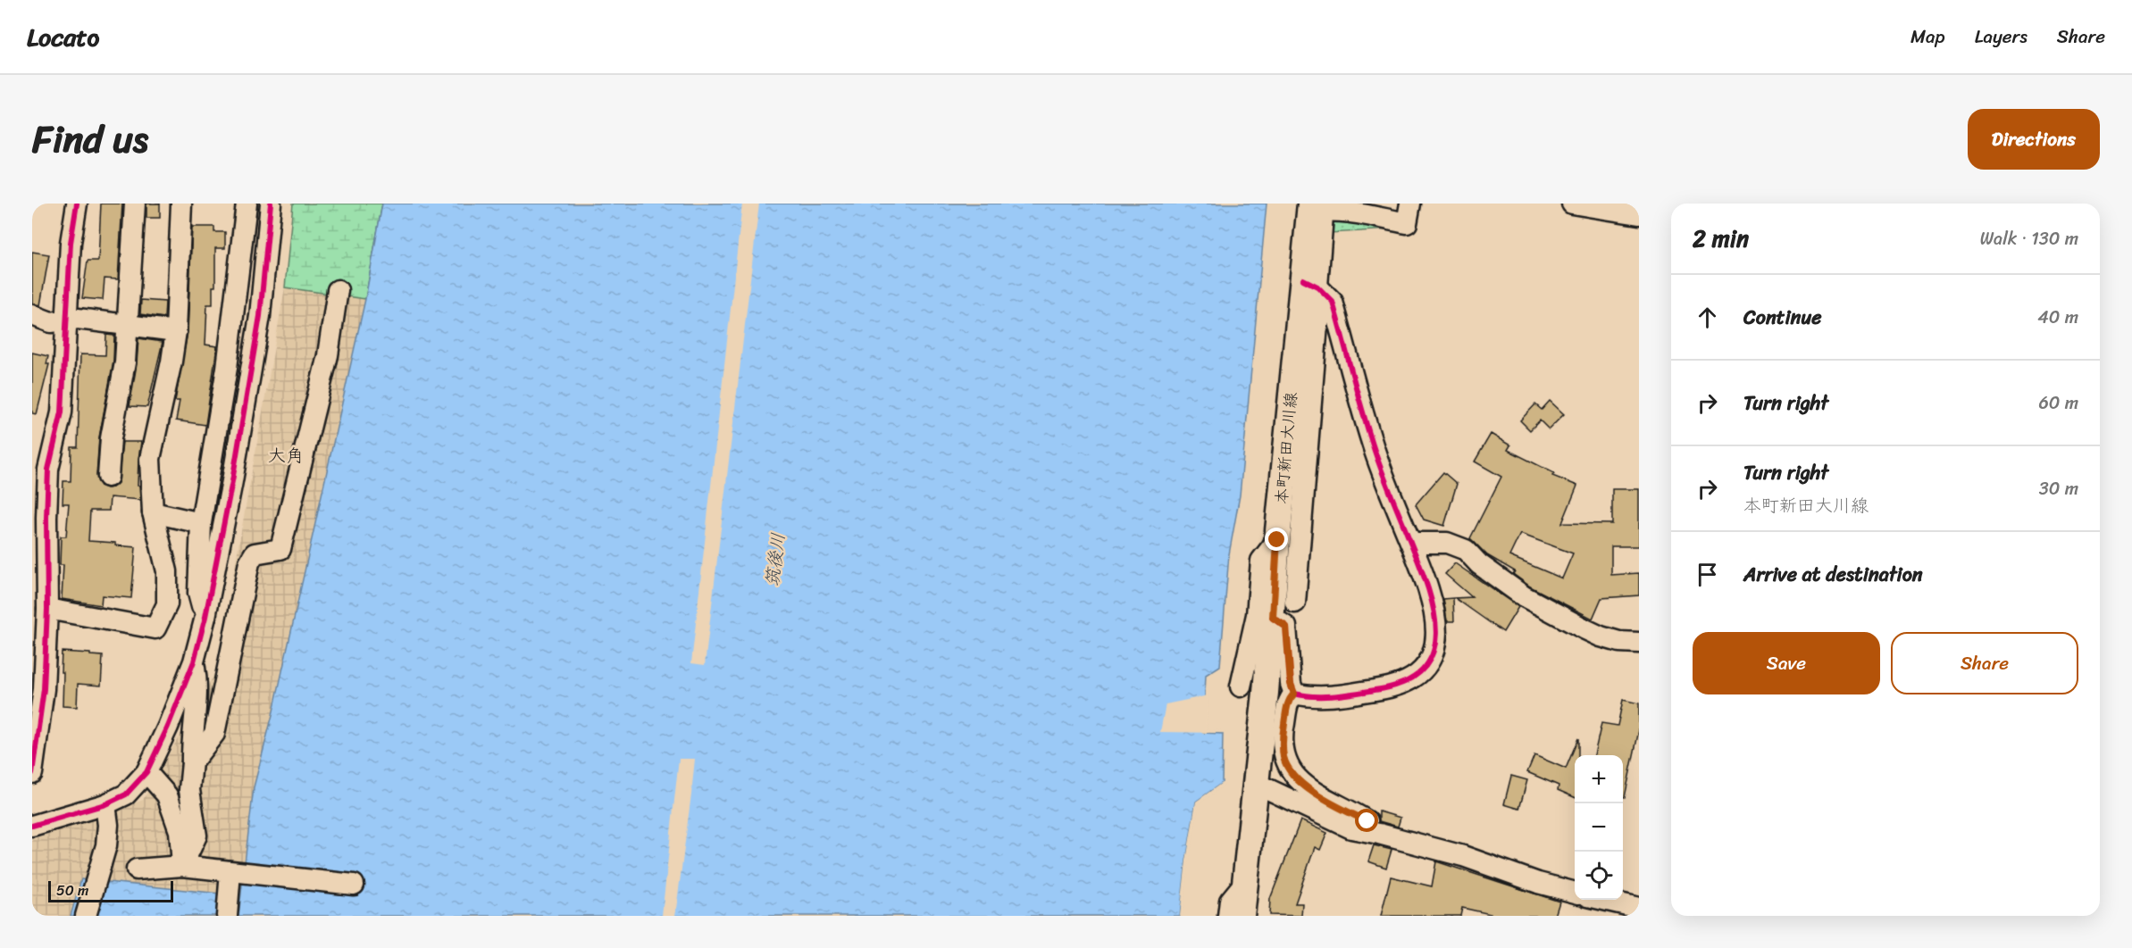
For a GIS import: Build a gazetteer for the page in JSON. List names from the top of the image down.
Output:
{
  "streets": {
    "main road": ["本町新田大川線"]
  },
  "districts": ["大角"],
  "water": ["筑後川"],
  "scale_bar": "50 m",
  "page": {
    "header": "Locato",
    "nav": ["Map", "Layers", "Share"],
    "title": "Find us",
    "buttons": [
      "Directions",
      ["Save", "Share"]
    ],
    "heading": ["2 min", "Walk · 130 m"],
    "list": [
      ["Continue", "40 m"],
      ["Turn right", "60 m"],
      ["Turn right", "本町新田大川線", "30 m"],
      "Arrive at destination"
    ],
    "map_buttons": ["+", "−"],
    "scale": "50 m"
  }
}
